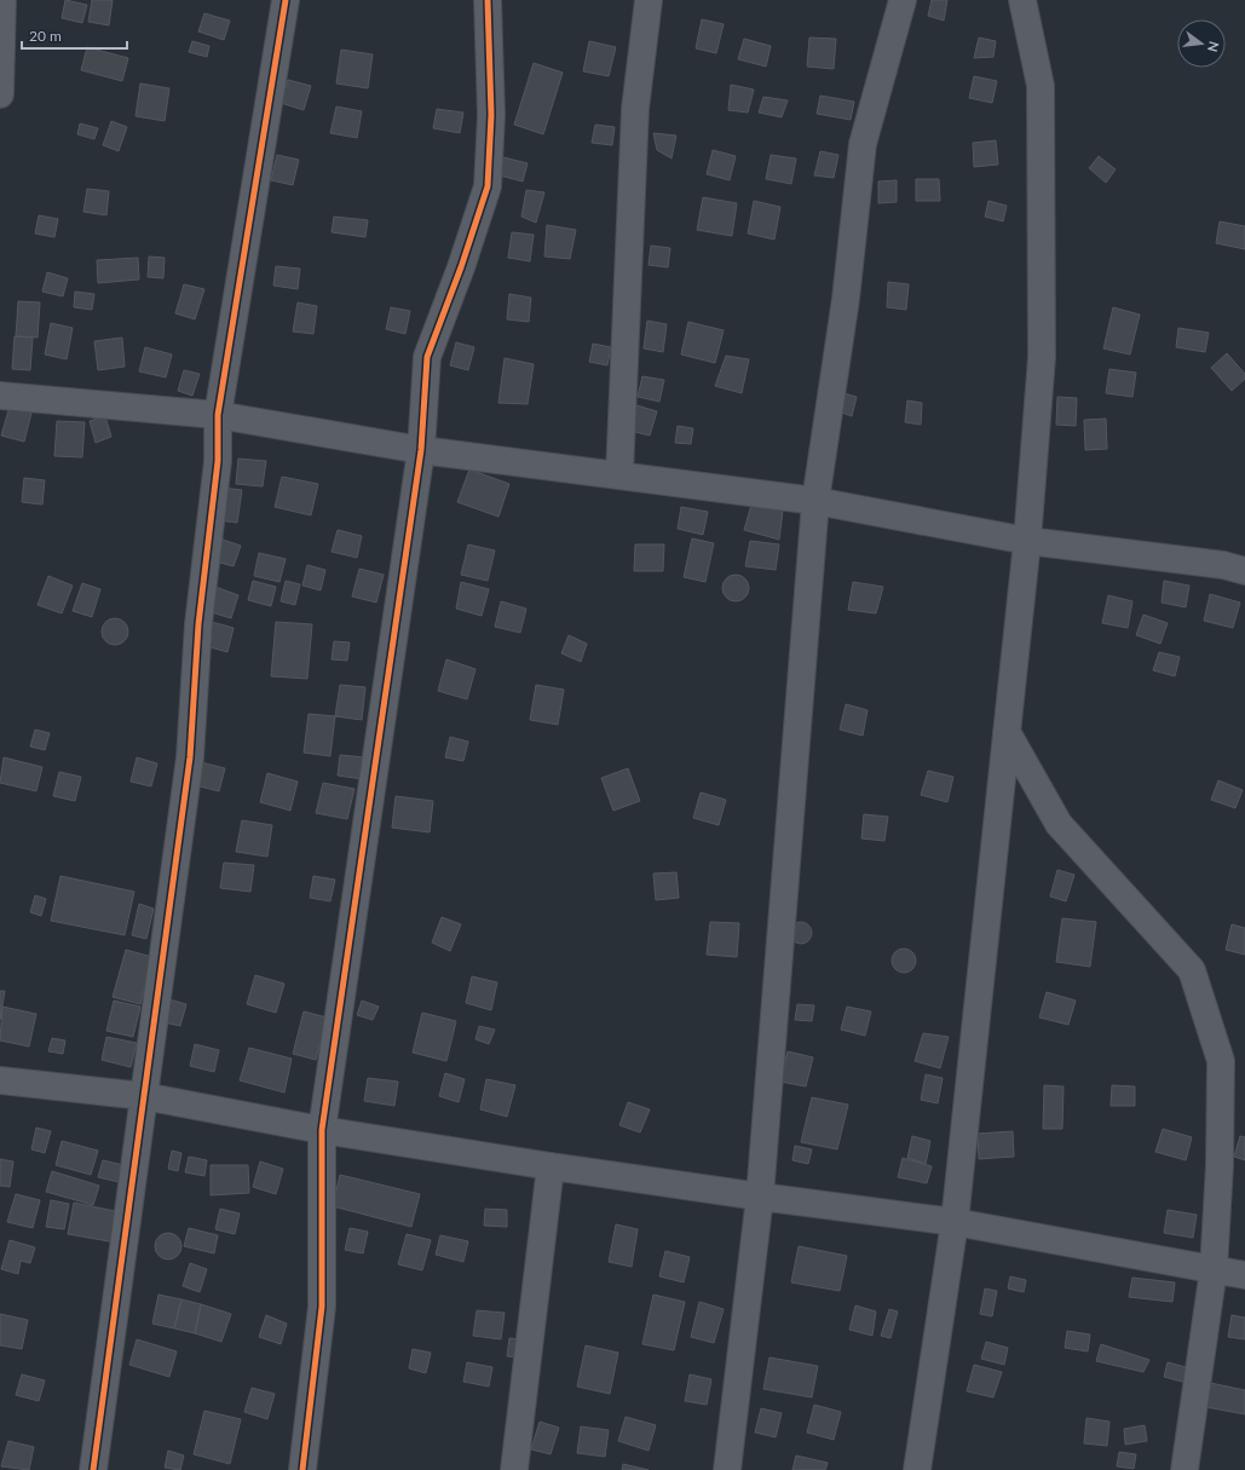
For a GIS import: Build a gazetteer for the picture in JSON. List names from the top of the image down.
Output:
{
  "scale_bar": "20 m",
  "north": "right"
}
